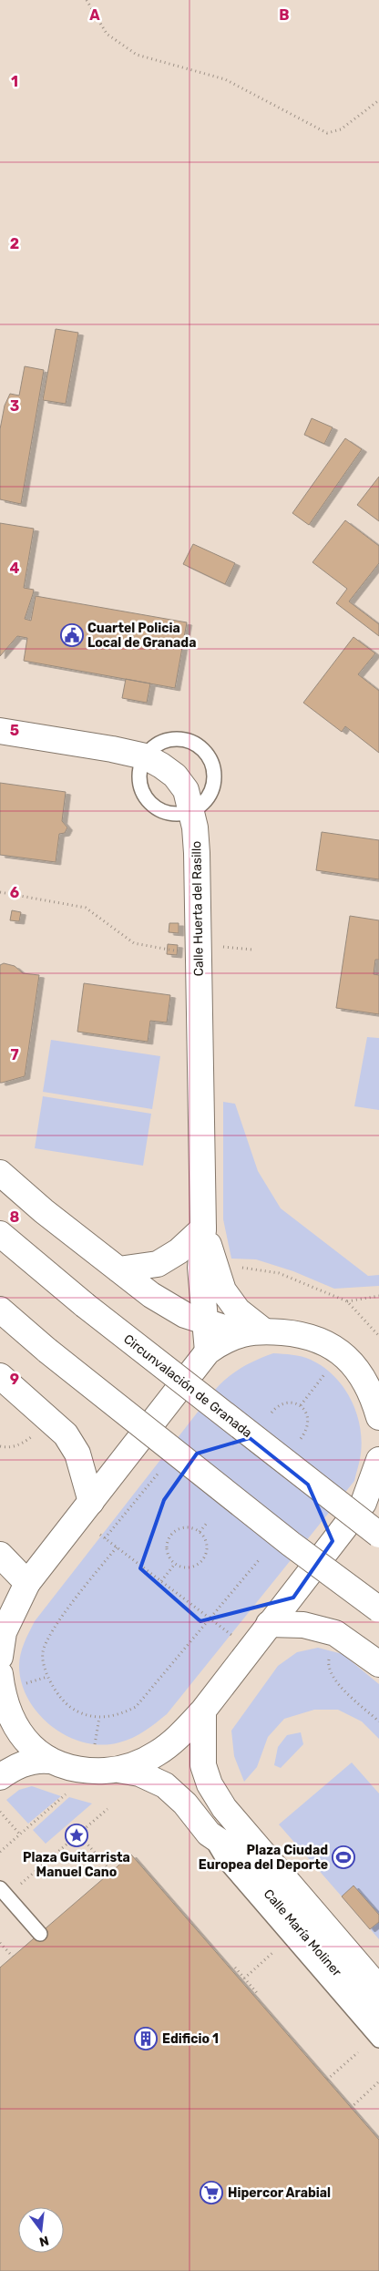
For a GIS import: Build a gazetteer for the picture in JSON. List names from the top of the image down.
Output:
{
  "streets": {
    "main road": ["Calle Huerta del Rasillo", "Circunvalación de Granada", "Calle María Moliner"]
  },
  "places": {
    "public building": ["Cuartel Policia Local de Granada"],
    "place": ["Plaza Guitarrista Manuel Cano"],
    "sports": ["Plaza Ciudad Europea del Deporte"],
    "building": ["Edificio 1"],
    "supermarket": ["Hipercor Arabial"]
  },
  "north": "bottom",
  "grid": {
    "columns": ["A", "B"],
    "rows": [
      "1",
      "2",
      "3",
      "4",
      "5",
      "6",
      "7",
      "8",
      "9"
    ]
  }
}
